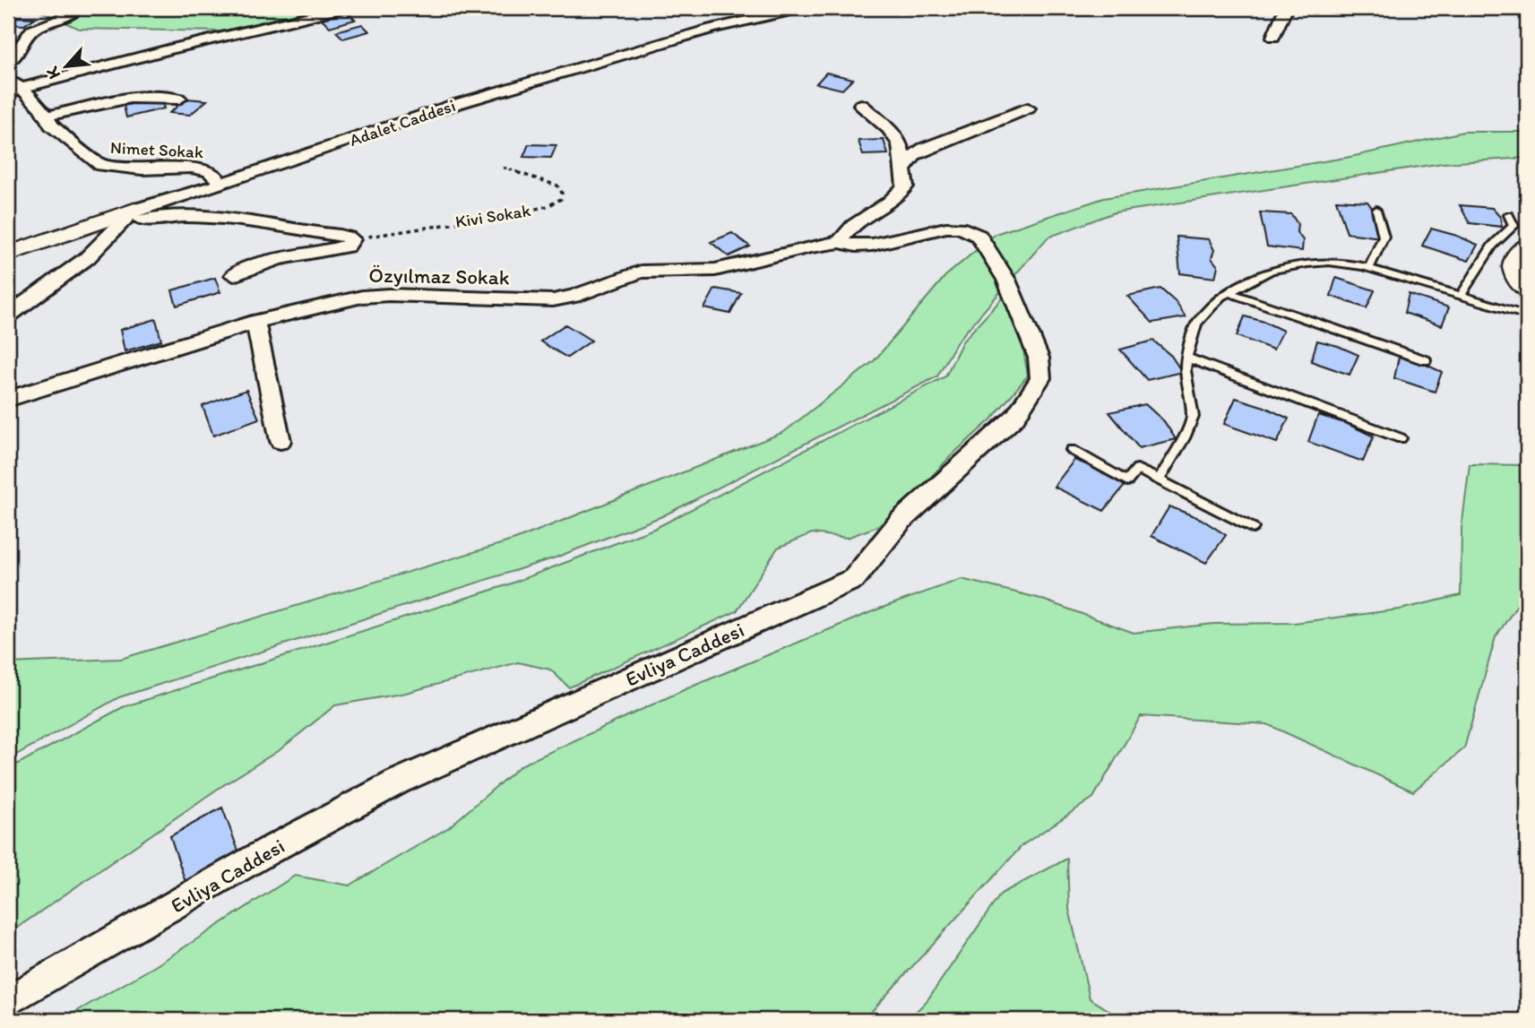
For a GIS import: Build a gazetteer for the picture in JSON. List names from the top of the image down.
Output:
{
  "streets": {
    "street": [
      "Adalet Caddesi",
      "Nimet Sokak",
      "Özyılmaz Sokak",
      "Evliya Caddesi"
    ],
    "path": ["Kivi Sokak"]
  },
  "crossings": [
    ["Adalet Caddesi", "Nimet Sokak"],
    ["Özyılmaz Sokak", "Evliya Caddesi"]
  ],
  "north": "bottom left"
}
